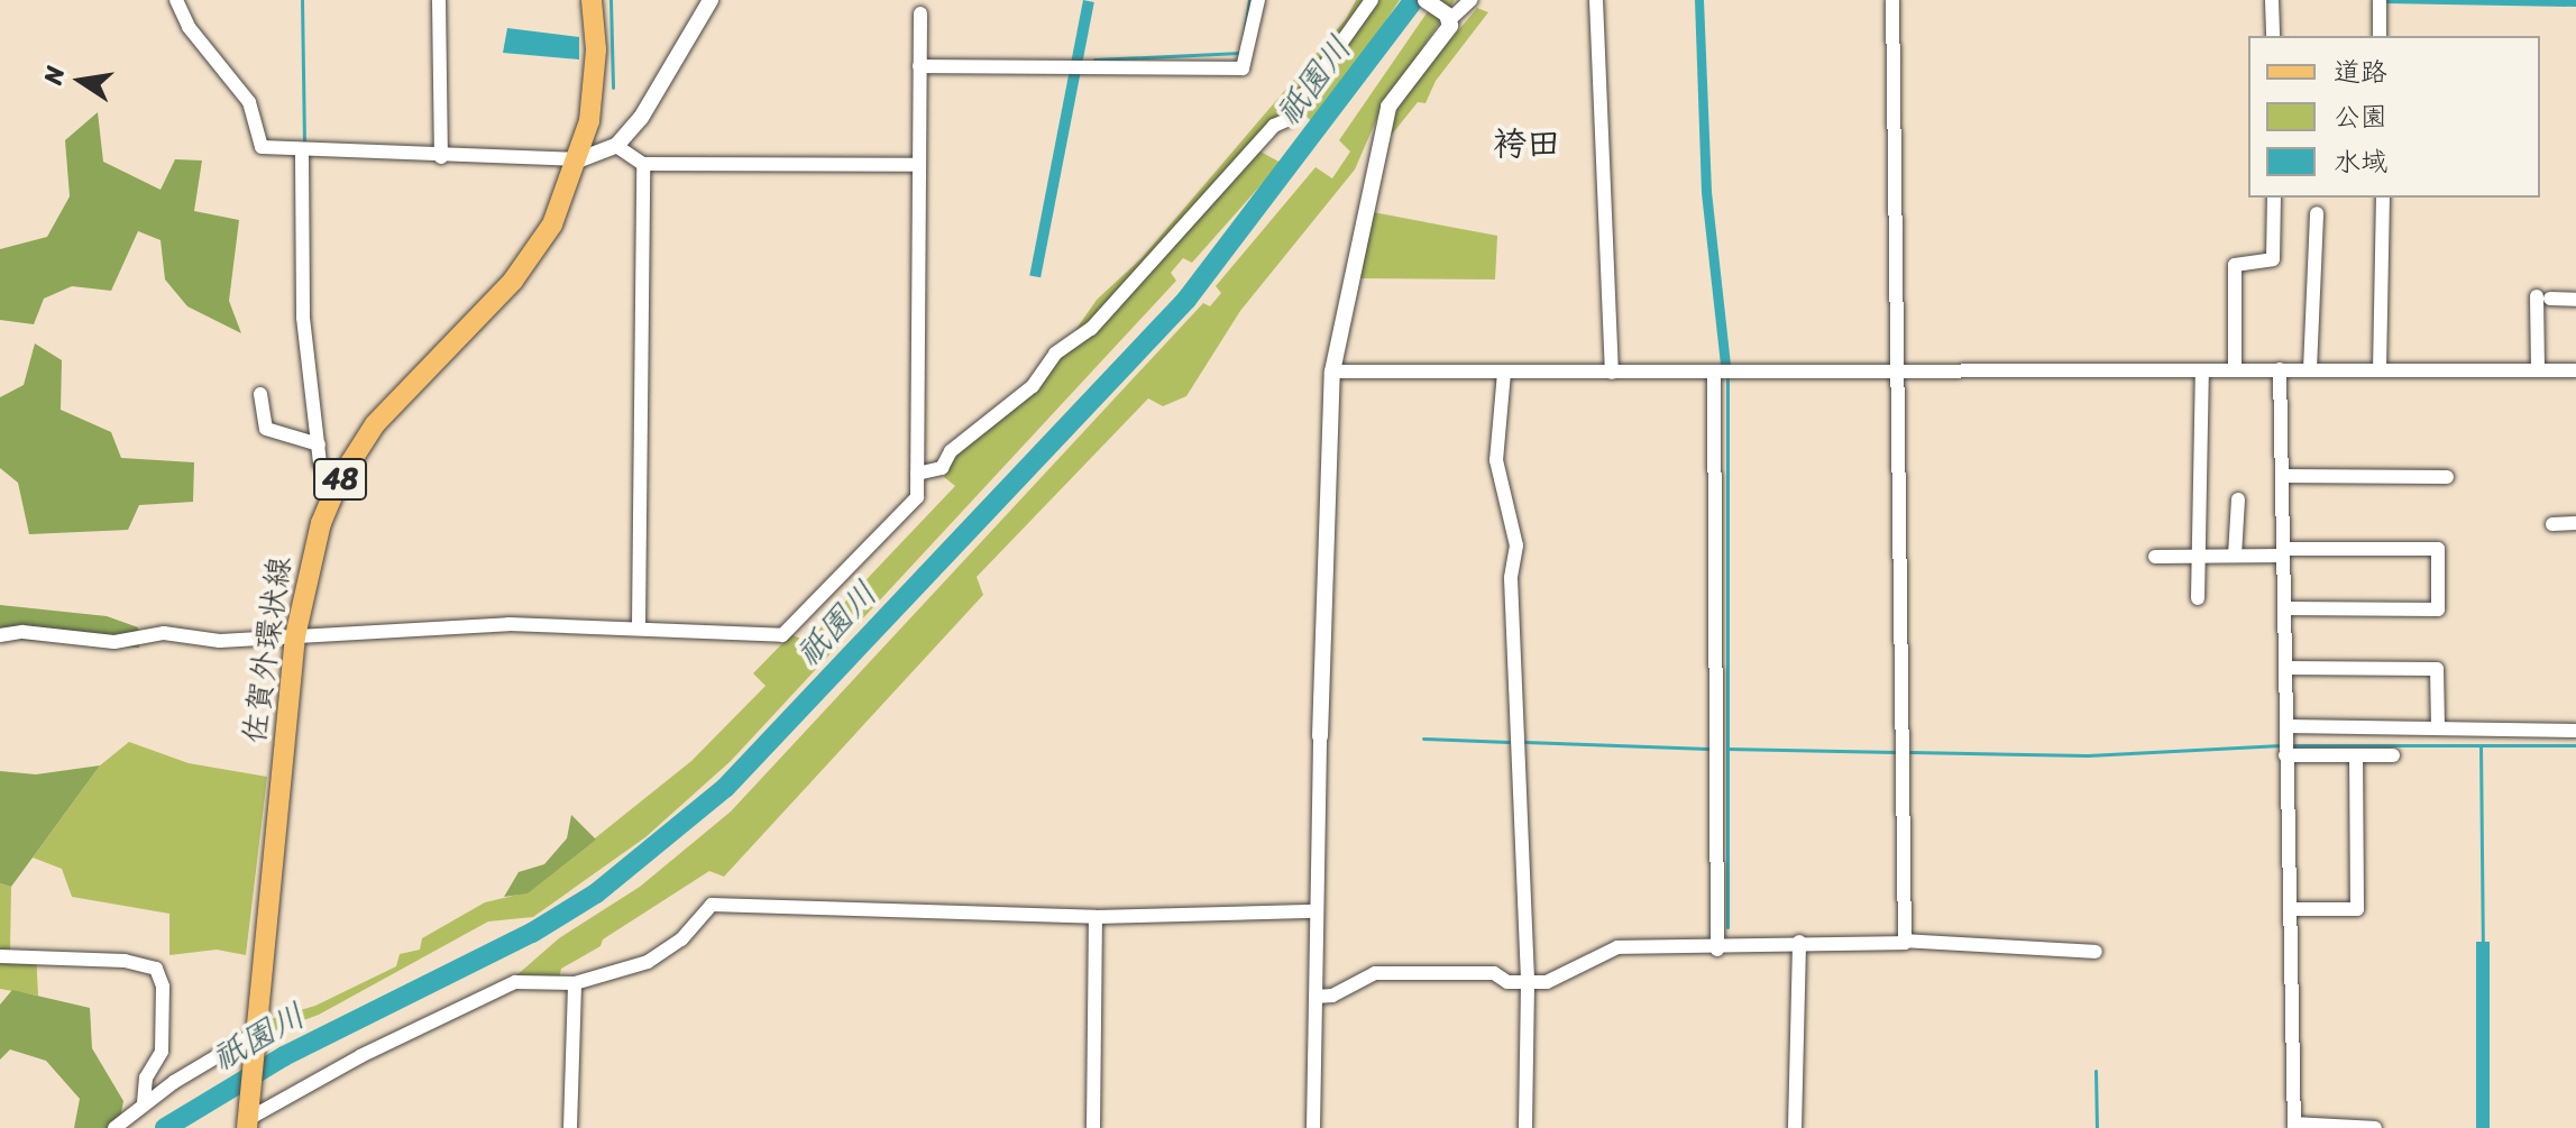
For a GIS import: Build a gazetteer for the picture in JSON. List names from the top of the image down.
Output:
{
  "streets": {
    "main road": ["48", "佐賀外環状線"]
  },
  "districts": ["袴田"],
  "water": ["祇園川"],
  "legend": ["道路", "公園", "水域"],
  "north": "left"
}
